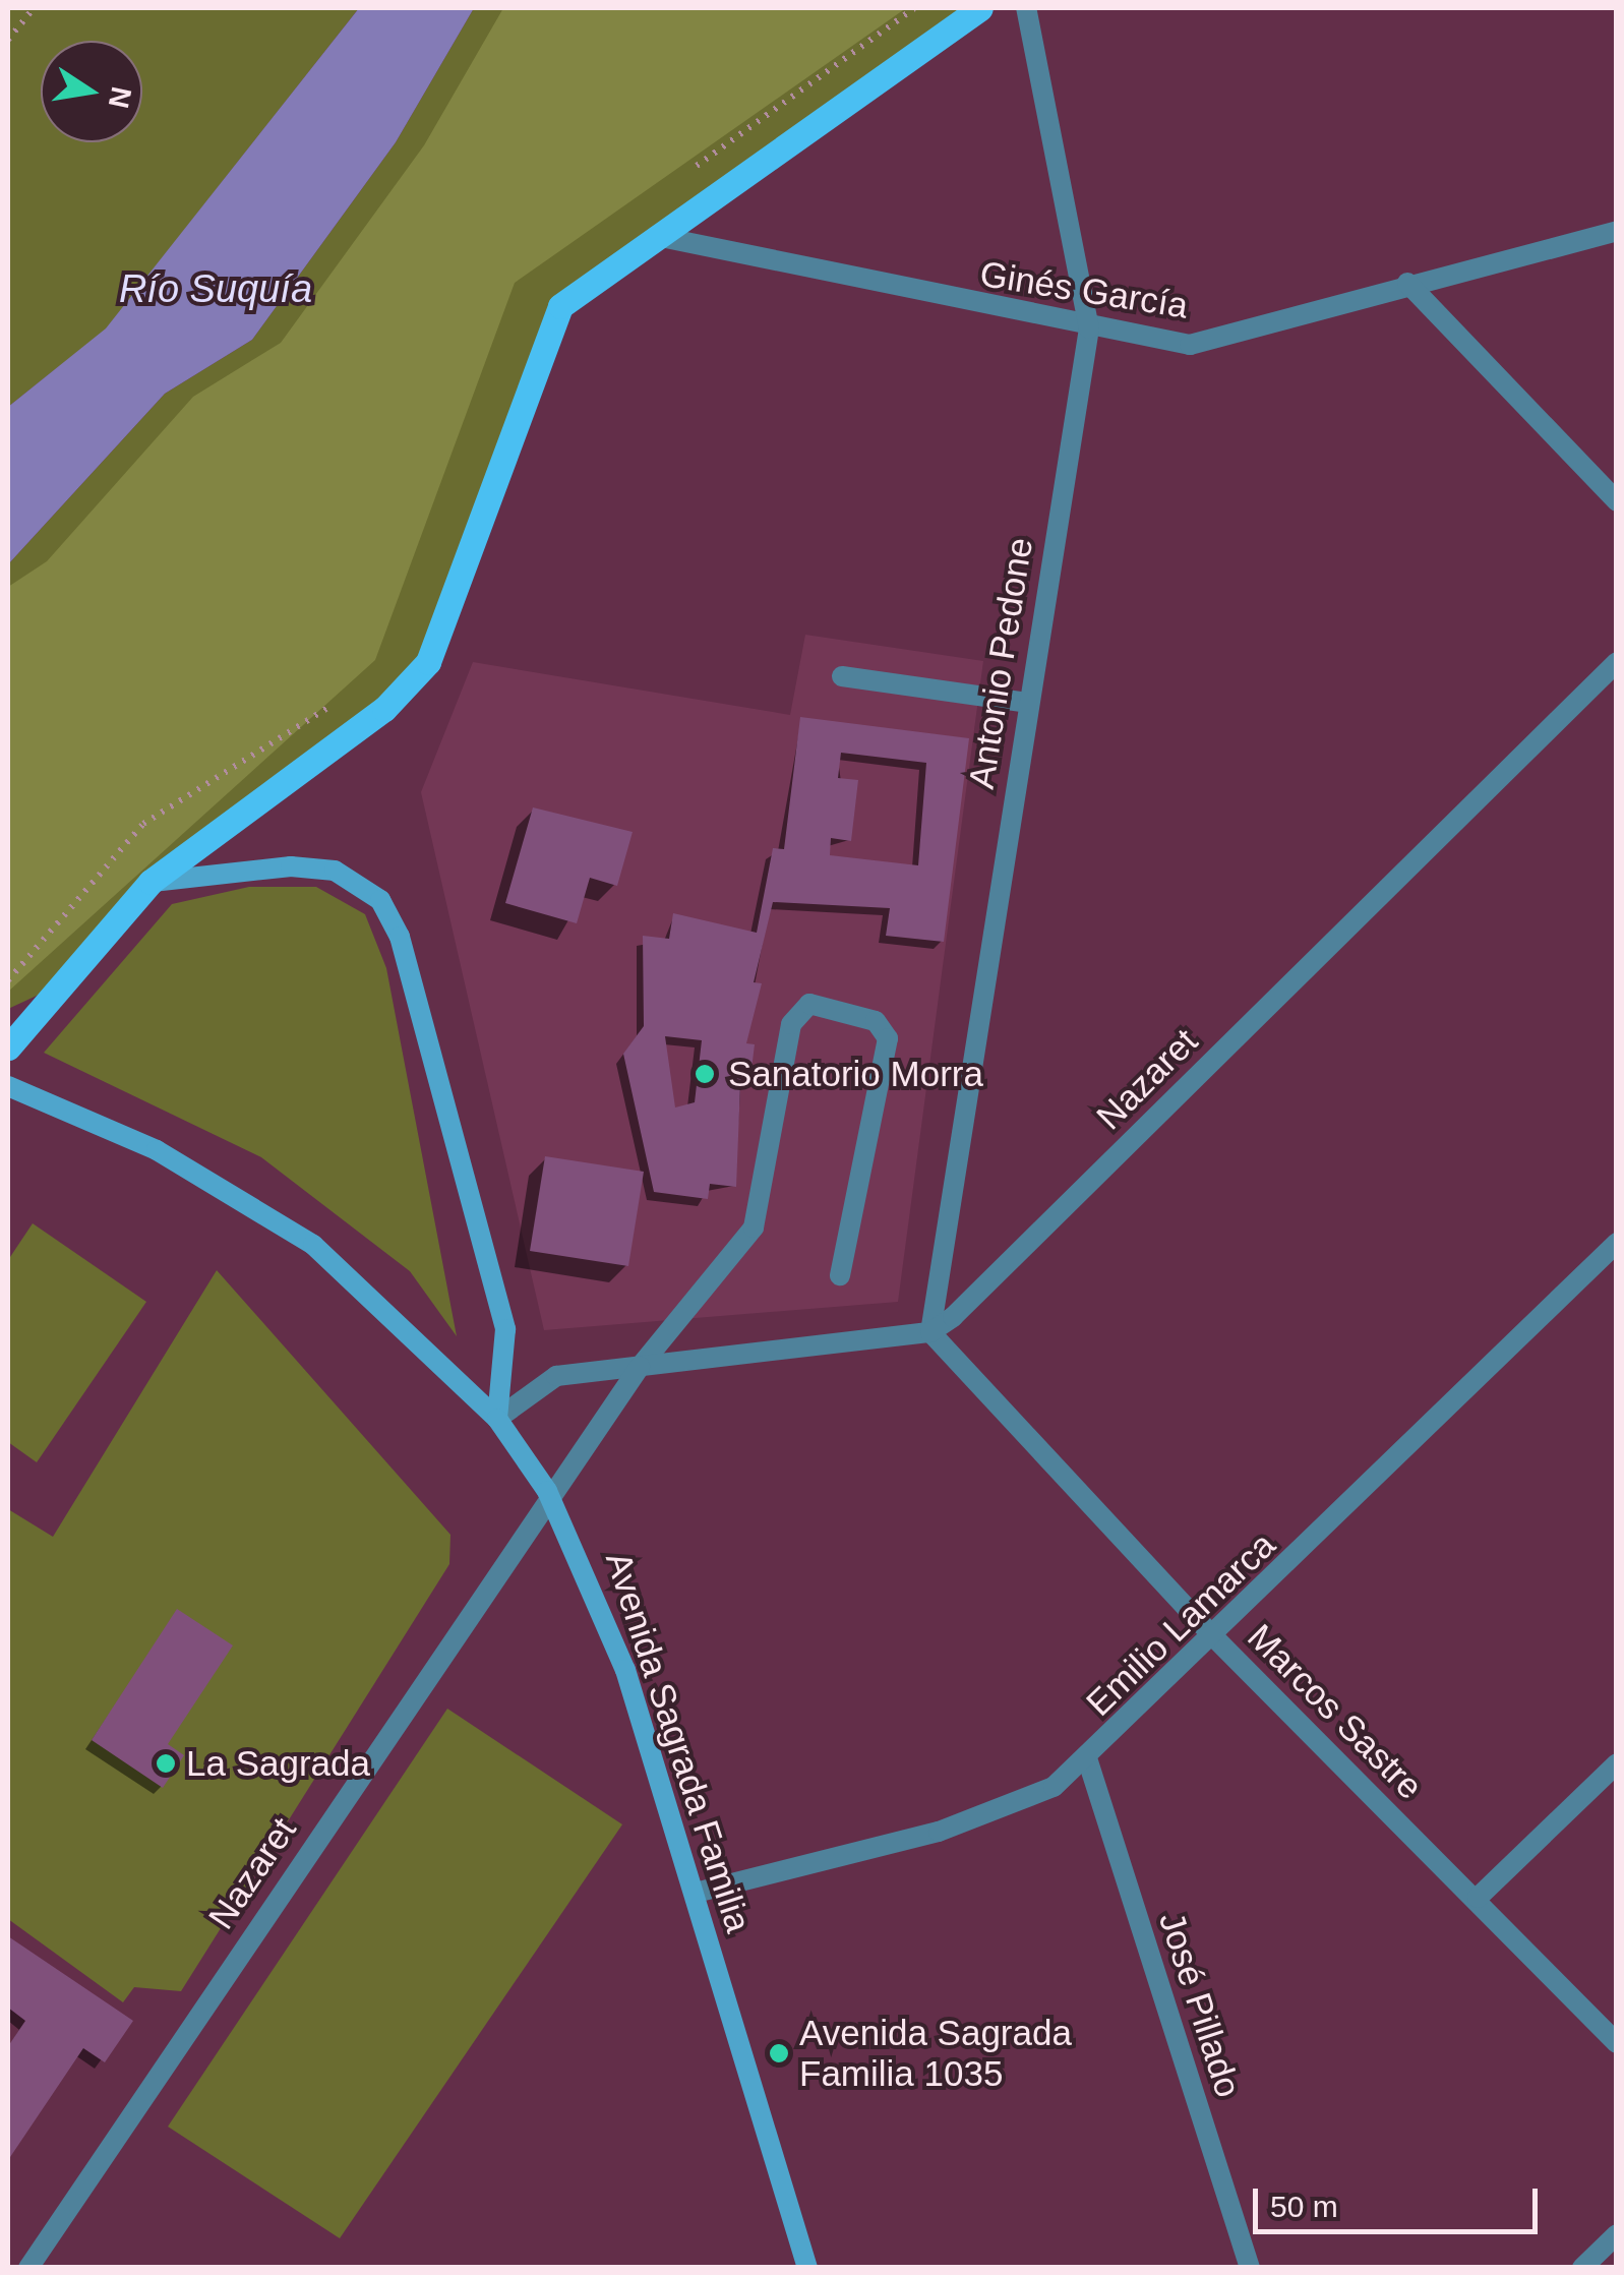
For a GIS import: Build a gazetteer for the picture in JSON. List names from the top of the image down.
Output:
{
  "streets": {
    "main road": ["Avenida Sagrada Familia"],
    "street": [
      "Ginés García",
      "Antonio Pedone",
      "Nazaret",
      "Emilio Lamarca",
      "Marcos Sastre",
      "José Pillado"
    ]
  },
  "crossings": [
    ["Ginés García", "Antonio Pedone"],
    ["Antonio Pedone", "Nazaret"],
    ["Antonio Pedone", "Marcos Sastre"],
    ["Nazaret", "Marcos Sastre"],
    ["Nazaret", "Avenida Sagrada Familia"],
    ["Emilio Lamarca", "Marcos Sastre"],
    ["Emilio Lamarca", "Avenida Sagrada Familia"],
    ["Emilio Lamarca", "José Pillado"]
  ],
  "water": ["Río Suquía"],
  "places": ["Sanatorio Morra", "La Sagrada", "Avenida Sagrada Familia 1035"],
  "scale_bar": "50 m",
  "north": "right"
}
